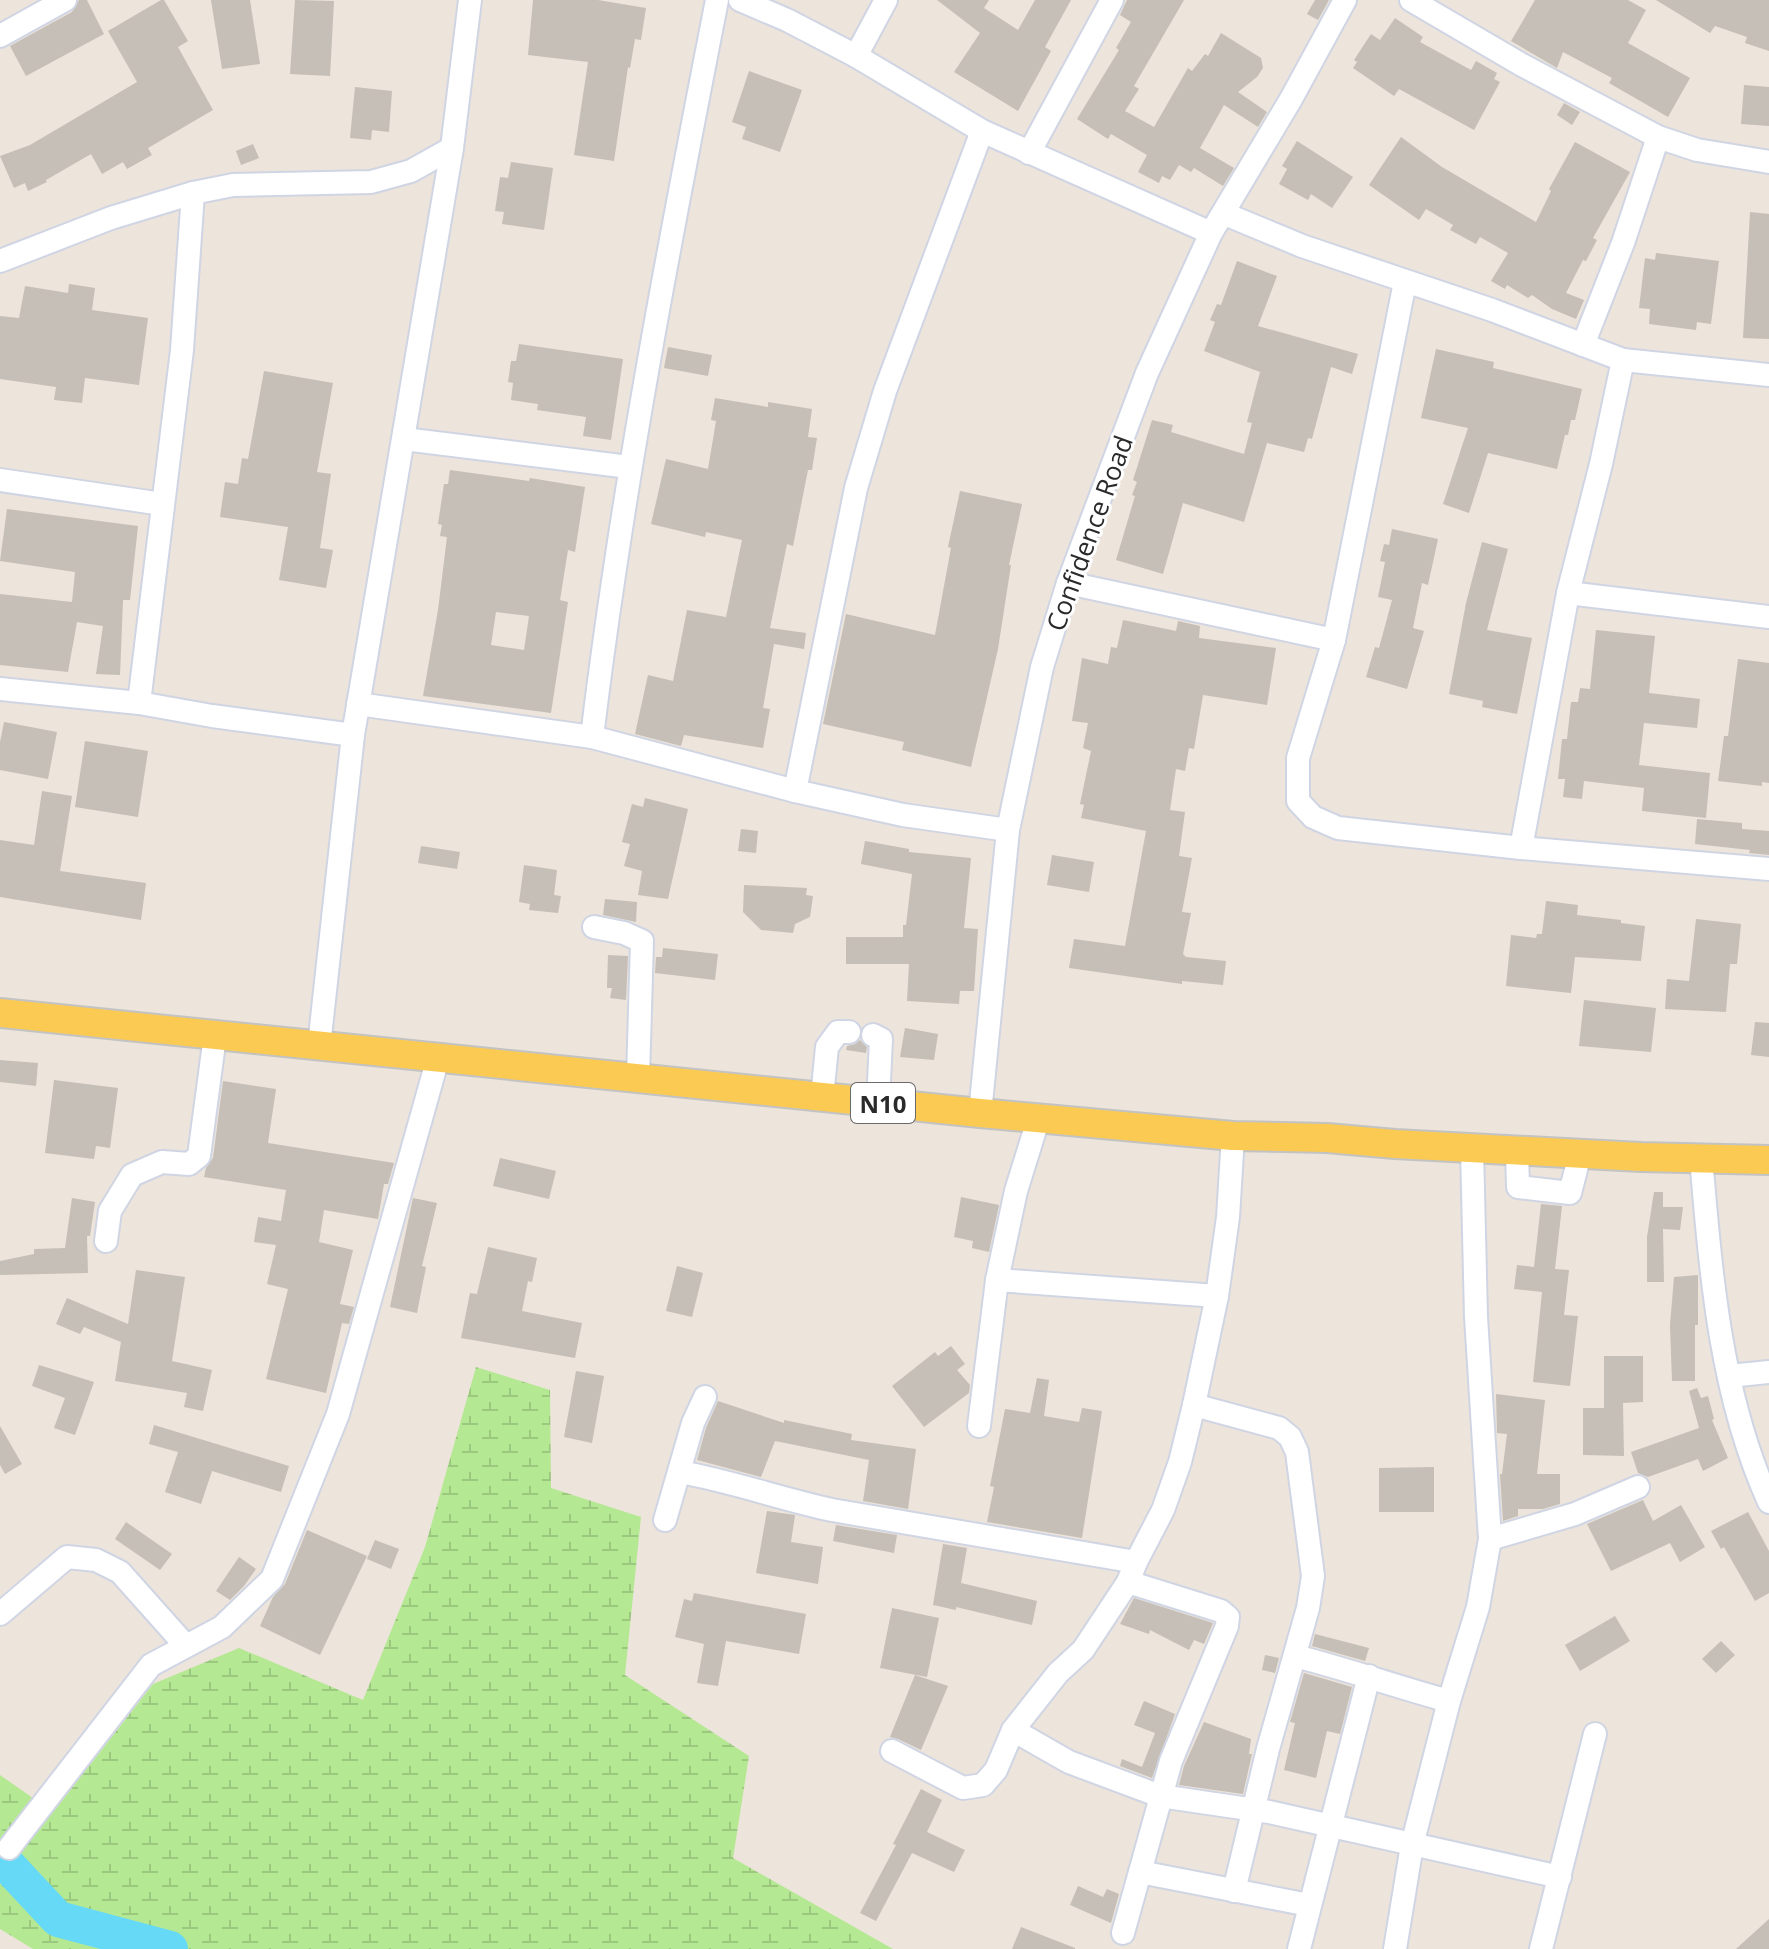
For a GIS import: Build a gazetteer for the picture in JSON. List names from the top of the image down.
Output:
{
  "streets": {
    "main road": ["N10"],
    "street": ["Confidence Road"]
  },
  "crossings": [
    ["Confidence Road", "N10"]
  ]
}
